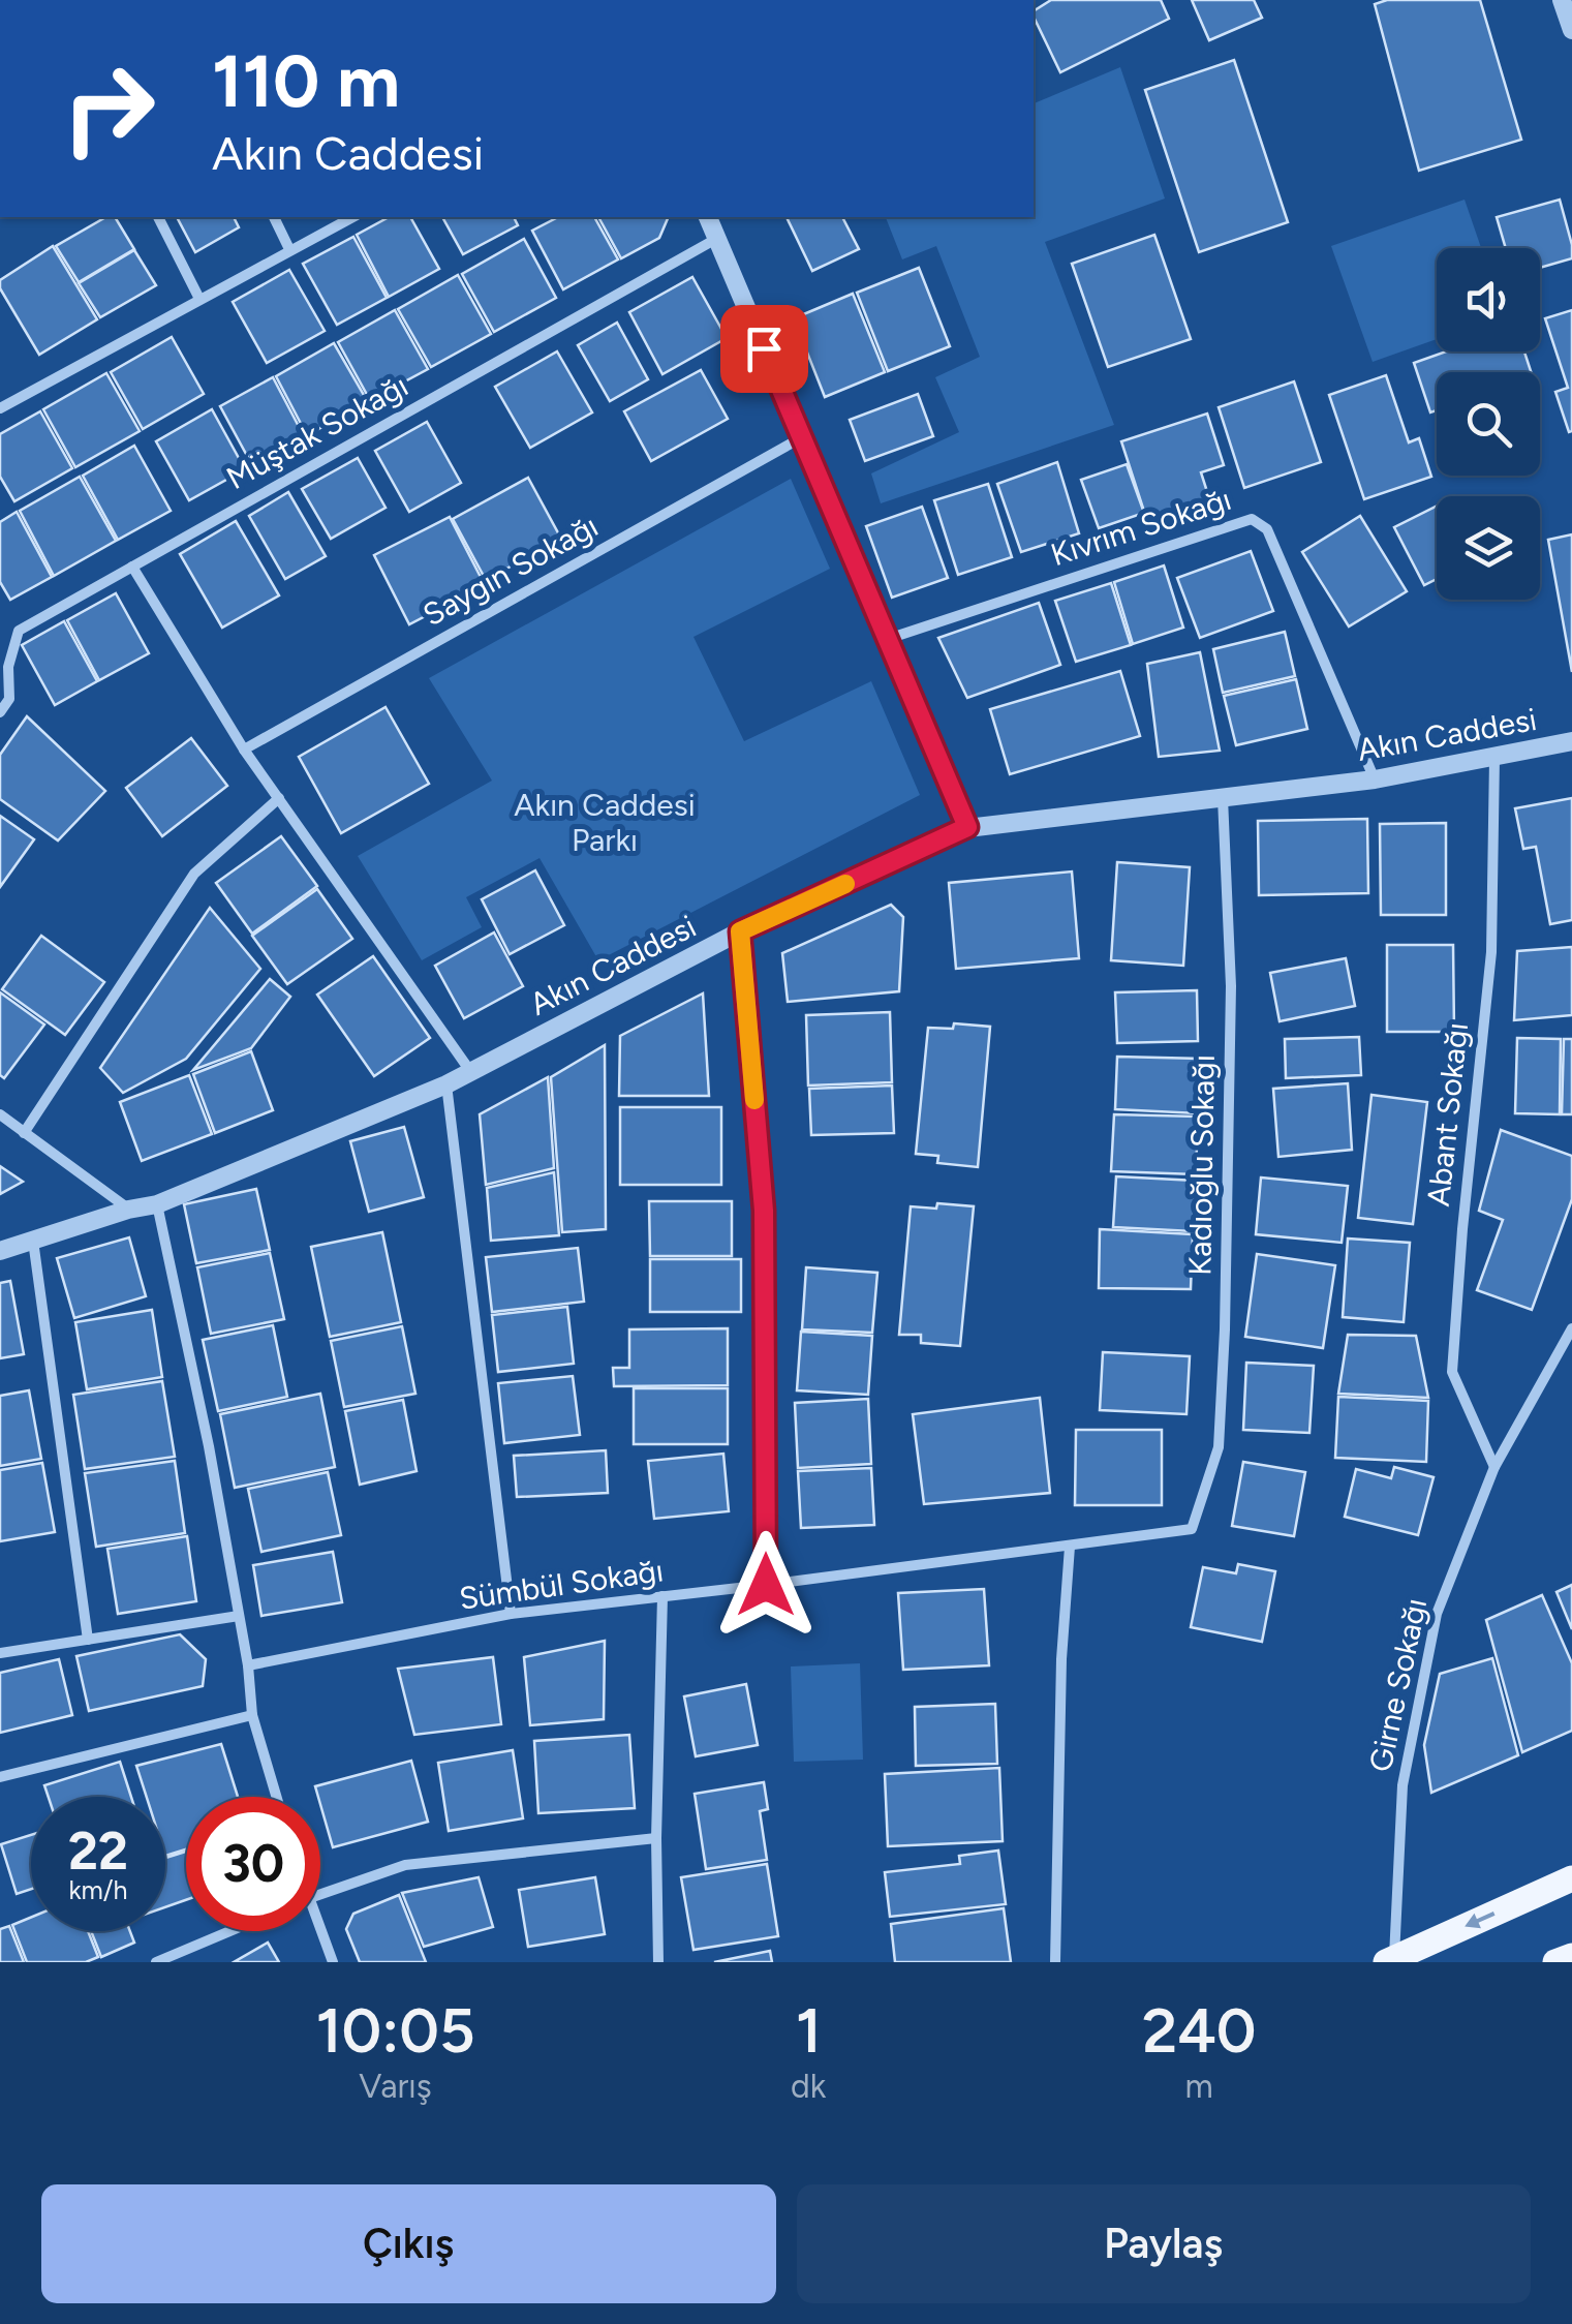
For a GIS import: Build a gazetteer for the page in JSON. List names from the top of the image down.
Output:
{
  "streets": {
    "street": [
      "Müştak Sokağı",
      "Kıvrım Sokağı",
      "Saygın Sokağı",
      "Akın Caddesi",
      "Abant Sokağı",
      "Kadıoğlu Sokağı",
      "Sümbül Sokağı",
      "Girne Sokağı"
    ]
  },
  "crossings": [
    ["Kıvrım Sokağı", "Akın Caddesi"],
    ["Akın Caddesi", "Abant Sokağı"],
    ["Akın Caddesi", "Kadıoğlu Sokağı"],
    ["Abant Sokağı", "Girne Sokağı"],
    ["Kadıoğlu Sokağı", "Sümbül Sokağı"]
  ],
  "parks": ["Akın Caddesi Parkı"],
  "page": {
    "turn": ["110 m", "Akın Caddesi"],
    "speed": "22 km/h",
    "limit": "30",
    "eta": [
      "10:05",
      "Varış",
      "1",
      "dk",
      "240",
      "m"
    ],
    "buttons": ["Çıkış", "Paylaş"]
  }
}
